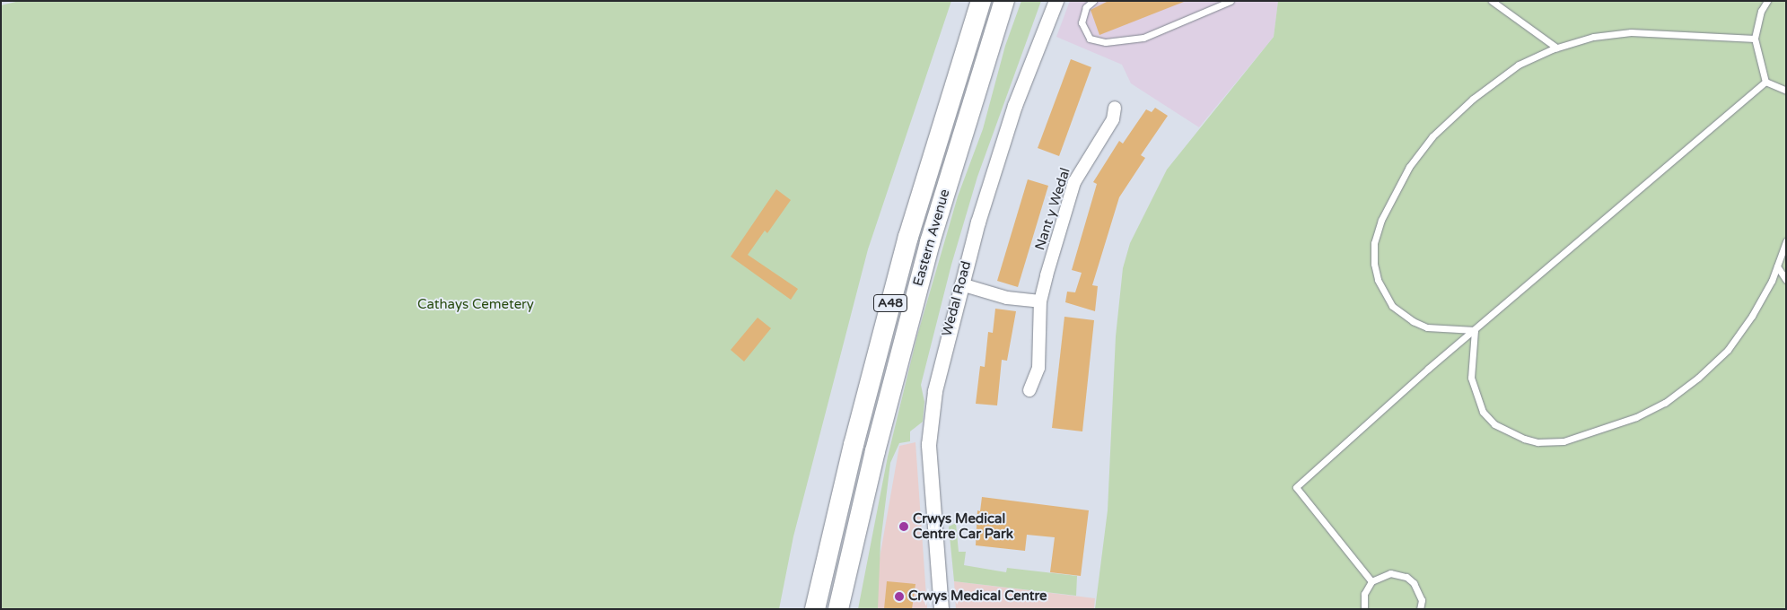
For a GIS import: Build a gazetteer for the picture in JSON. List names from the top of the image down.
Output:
{
  "streets": {
    "highway": ["Eastern Avenue", "A48"],
    "street": ["Nant y Wedal", "Wedal Road"]
  },
  "parks": ["Cathays Cemetery"],
  "places": ["Crwys Medical Centre Car Park", "Crwys Medical Centre"]
}
